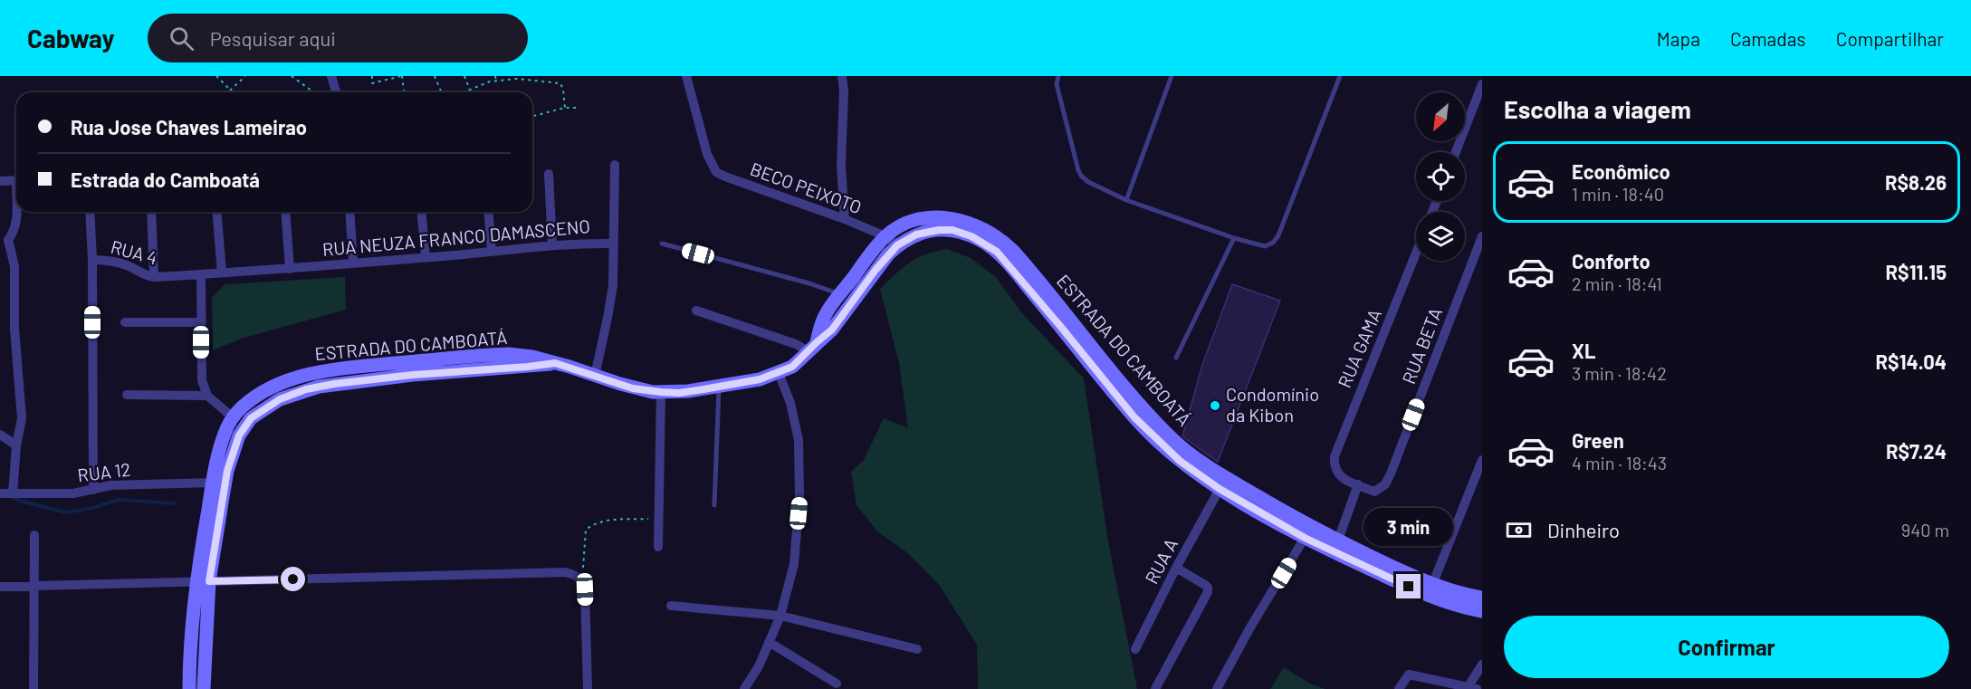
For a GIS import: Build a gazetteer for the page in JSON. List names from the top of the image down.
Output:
{
  "streets": {
    "main road": ["ESTRADA DO CAMBOATÁ"],
    "street": [
      "BECO PEIXOTO",
      "RUA NEUZA FRANCO DAMASCENO",
      "RUA 4",
      "RUA BETA",
      "RUA GAMA",
      "RUA 12",
      "RUA A"
    ]
  },
  "crossings": [
    ["BECO PEIXOTO", "ESTRADA DO CAMBOATÁ"],
    ["RUA NEUZA FRANCO DAMASCENO", "RUA 4"],
    ["RUA NEUZA FRANCO DAMASCENO", "ESTRADA DO CAMBOATÁ"],
    ["ESTRADA DO CAMBOATÁ", "RUA 12"],
    ["ESTRADA DO CAMBOATÁ", "RUA A"],
    ["RUA BETA", "RUA GAMA"]
  ],
  "places": ["Condomínio da Kibon"],
  "north": "bottom left",
  "page": {
    "header": "Cabway",
    "search": "Pesquisar aqui",
    "nav": ["Mapa", "Camadas", "Compartilhar"],
    "heading": "Escolha a viagem",
    "banner": ["Rua Jose Chaves Lameirao", "Estrada do Camboatá"],
    "list": [
      {
        "name": "Econômico",
        "note": "1 min · 18:40",
        "value": "R$8.26"
      },
      {
        "name": "Conforto",
        "note": "2 min · 18:41",
        "value": "R$11.15"
      },
      {
        "name": "XL",
        "note": "3 min · 18:42",
        "value": "R$14.04"
      },
      {
        "name": "Green",
        "note": "4 min · 18:43",
        "value": "R$7.24"
      }
    ],
    "pay": ["Dinheiro", "940 m"],
    "bubble": "3 min",
    "buttons": "Confirmar"
  }
}
